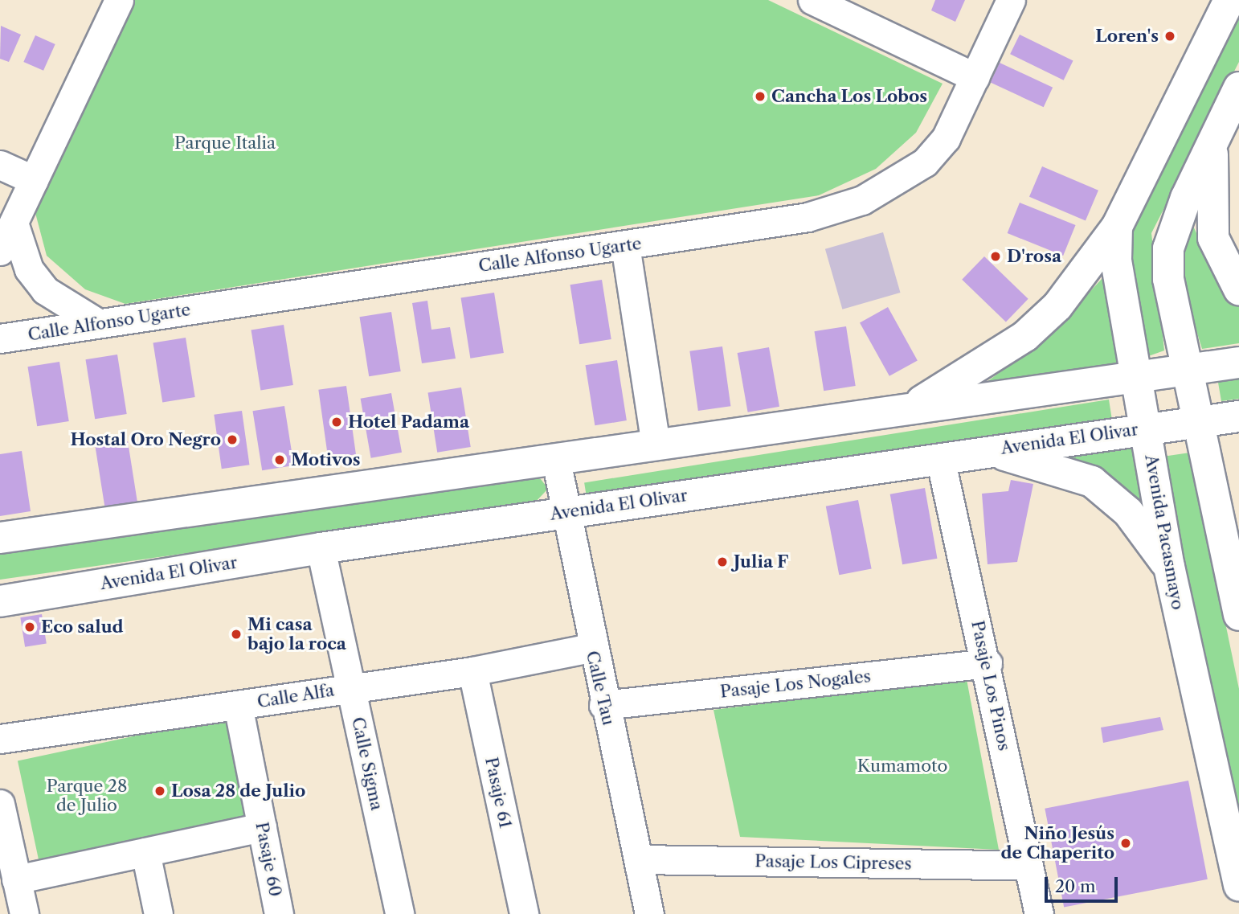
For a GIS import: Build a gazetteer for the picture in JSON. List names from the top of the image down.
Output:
{
  "streets": {
    "main road": ["Avenida El Olivar", "Avenida Pacasmayo"],
    "street": [
      "Calle Alfonso Ugarte",
      "Pasaje Los Nogales",
      "Pasaje Los Pinos",
      "Calle Tau",
      "Calle Alfa",
      "Calle Sigma",
      "Pasaje 61",
      "Pasaje 60",
      "Pasaje Los Cipreses"
    ]
  },
  "crossings": [
    ["Avenida El Olivar", "Avenida Pacasmayo"],
    ["Avenida El Olivar", "Pasaje Los Pinos"],
    ["Avenida El Olivar", "Calle Tau"],
    ["Avenida El Olivar", "Calle Sigma"],
    ["Pasaje Los Nogales", "Pasaje Los Pinos"],
    ["Pasaje Los Nogales", "Calle Tau"],
    ["Pasaje Los Pinos", "Pasaje Los Cipreses"],
    ["Calle Tau", "Calle Alfa"],
    ["Calle Tau", "Pasaje Los Cipreses"],
    ["Calle Alfa", "Calle Sigma"],
    ["Calle Alfa", "Pasaje 61"],
    ["Calle Alfa", "Pasaje 60"]
  ],
  "parks": ["Parque Italia", "Kumamoto", "Parque 28 de Julio"],
  "places": [
    "Loren's",
    "Cancha Los Lobos",
    "D'rosa",
    "Hotel Padama",
    "Hostal Oro Negro",
    "Motivos",
    "Julia F",
    "Eco salud",
    "Mi casa bajo la roca",
    "Losa 28 de Julio",
    "Niño Jesús de Chaperito"
  ],
  "scale_bar": "20 m"
}
